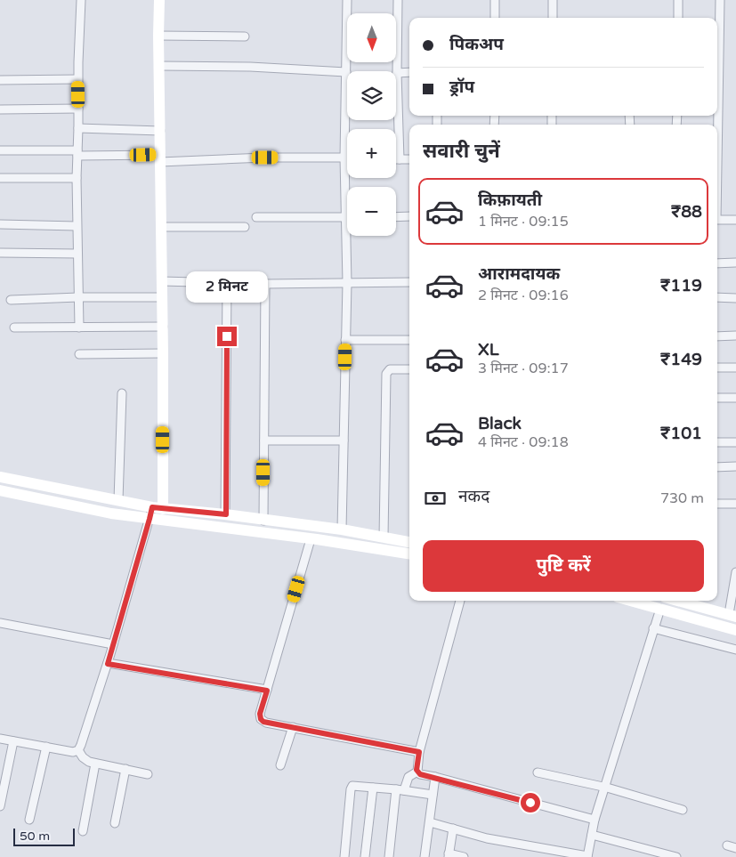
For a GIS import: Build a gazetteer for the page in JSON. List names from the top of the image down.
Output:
{
  "scale_bar": "50 m",
  "north": "bottom",
  "page": {
    "map_buttons": ["+", "−"],
    "banner": ["पिकअप", "ड्रॉप"],
    "heading": "सवारी चुनें",
    "list": [
      {
        "name": "किफ़ायती",
        "note": "1 मिनट · 09:15",
        "value": "₹88"
      },
      {
        "name": "आरामदायक",
        "note": "2 मिनट · 09:16",
        "value": "₹119"
      },
      {
        "name": "XL",
        "note": "3 मिनट · 09:17",
        "value": "₹149"
      },
      {
        "name": "Black",
        "note": "4 मिनट · 09:18",
        "value": "₹101"
      }
    ],
    "bubble": "2 मिनट",
    "pay": ["नकद", "730 m"],
    "buttons": "पुष्टि करें",
    "scale": "50 m"
  }
}
